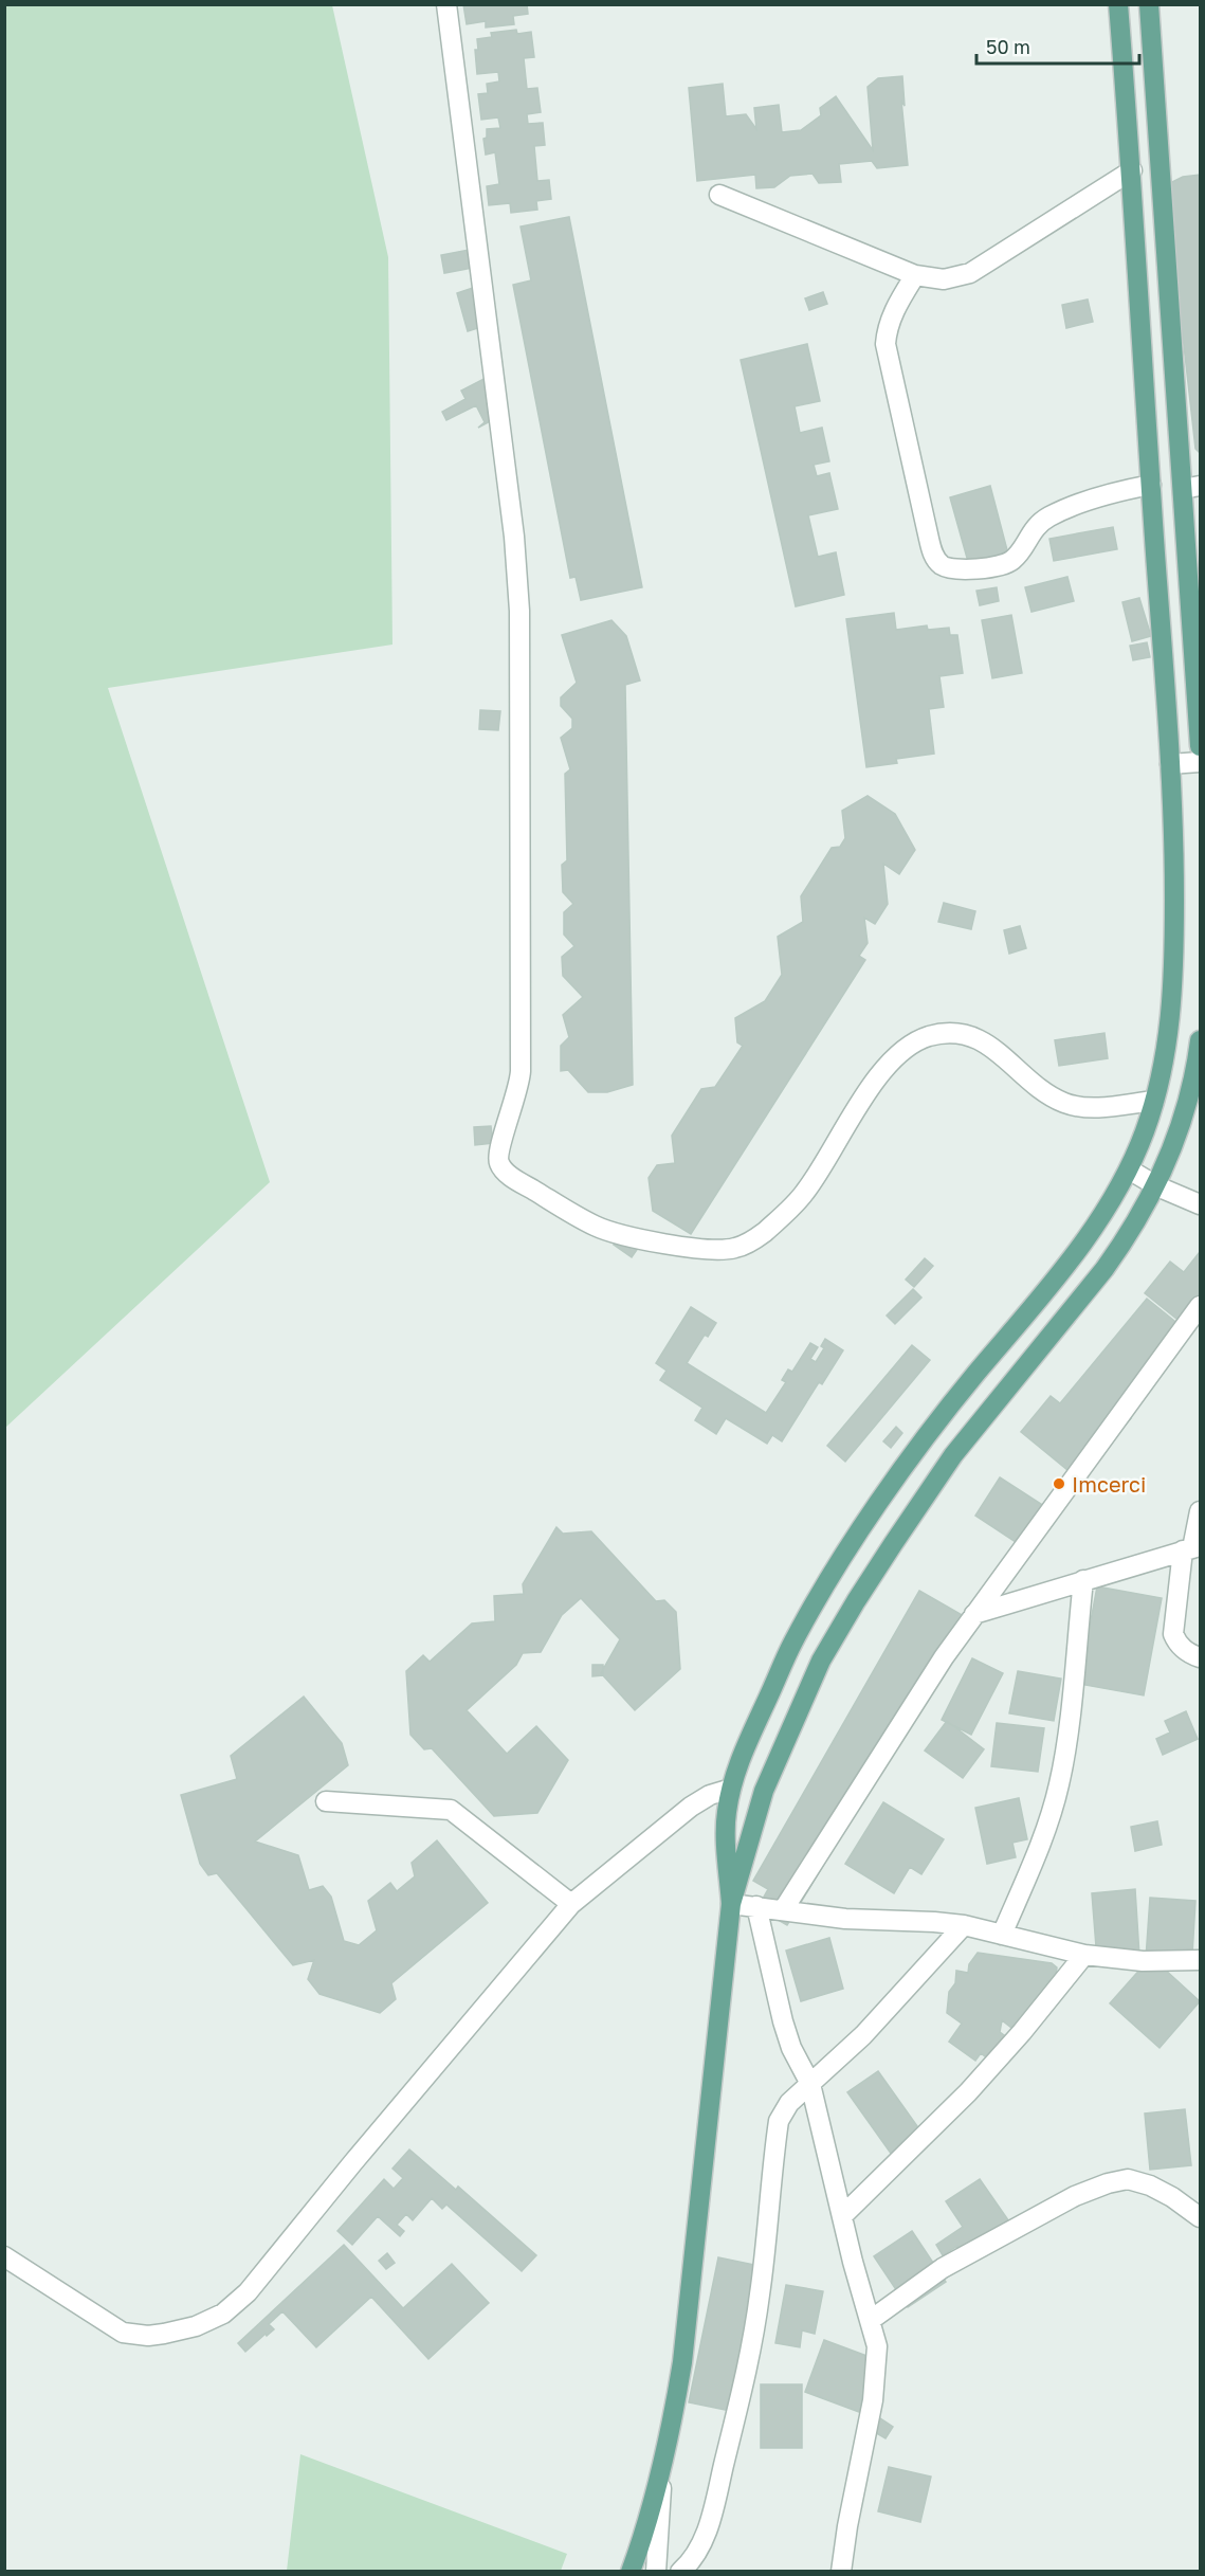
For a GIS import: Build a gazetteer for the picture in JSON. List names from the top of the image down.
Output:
{
  "places": ["Imcerci"],
  "scale_bar": "50 m"
}
